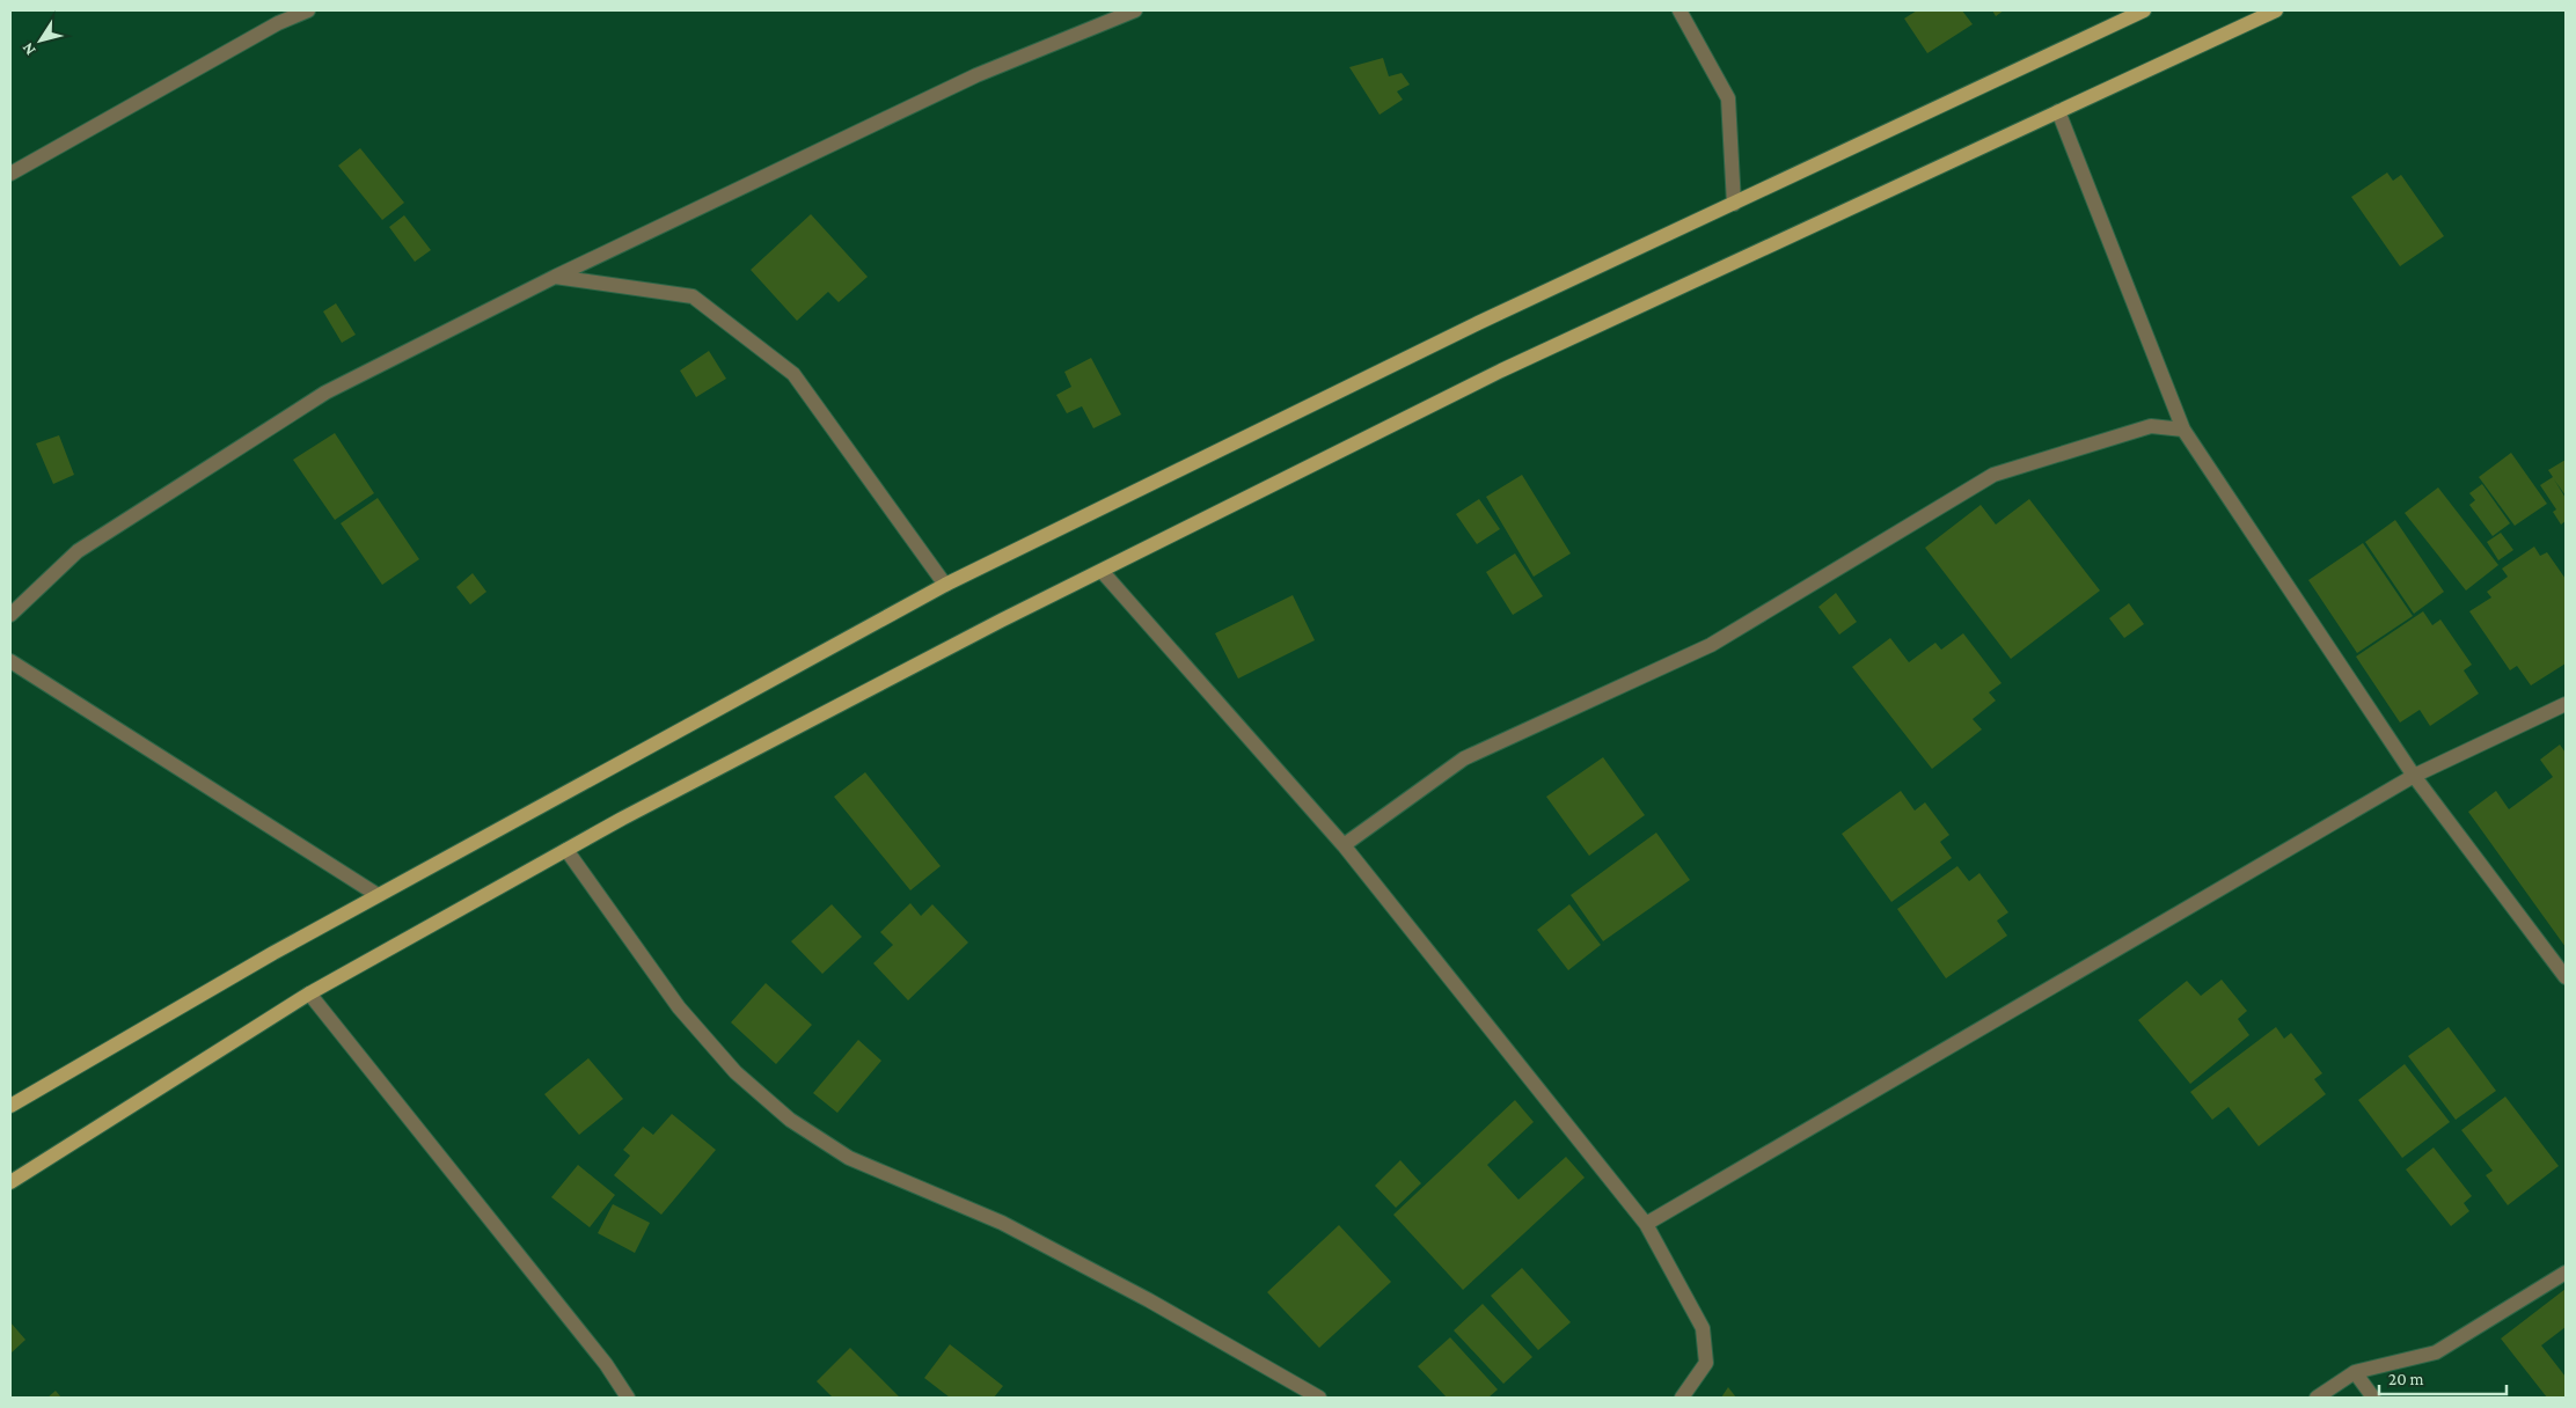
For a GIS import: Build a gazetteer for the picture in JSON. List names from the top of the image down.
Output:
{
  "scale_bar": "20 m",
  "north": "bottom left"
}
